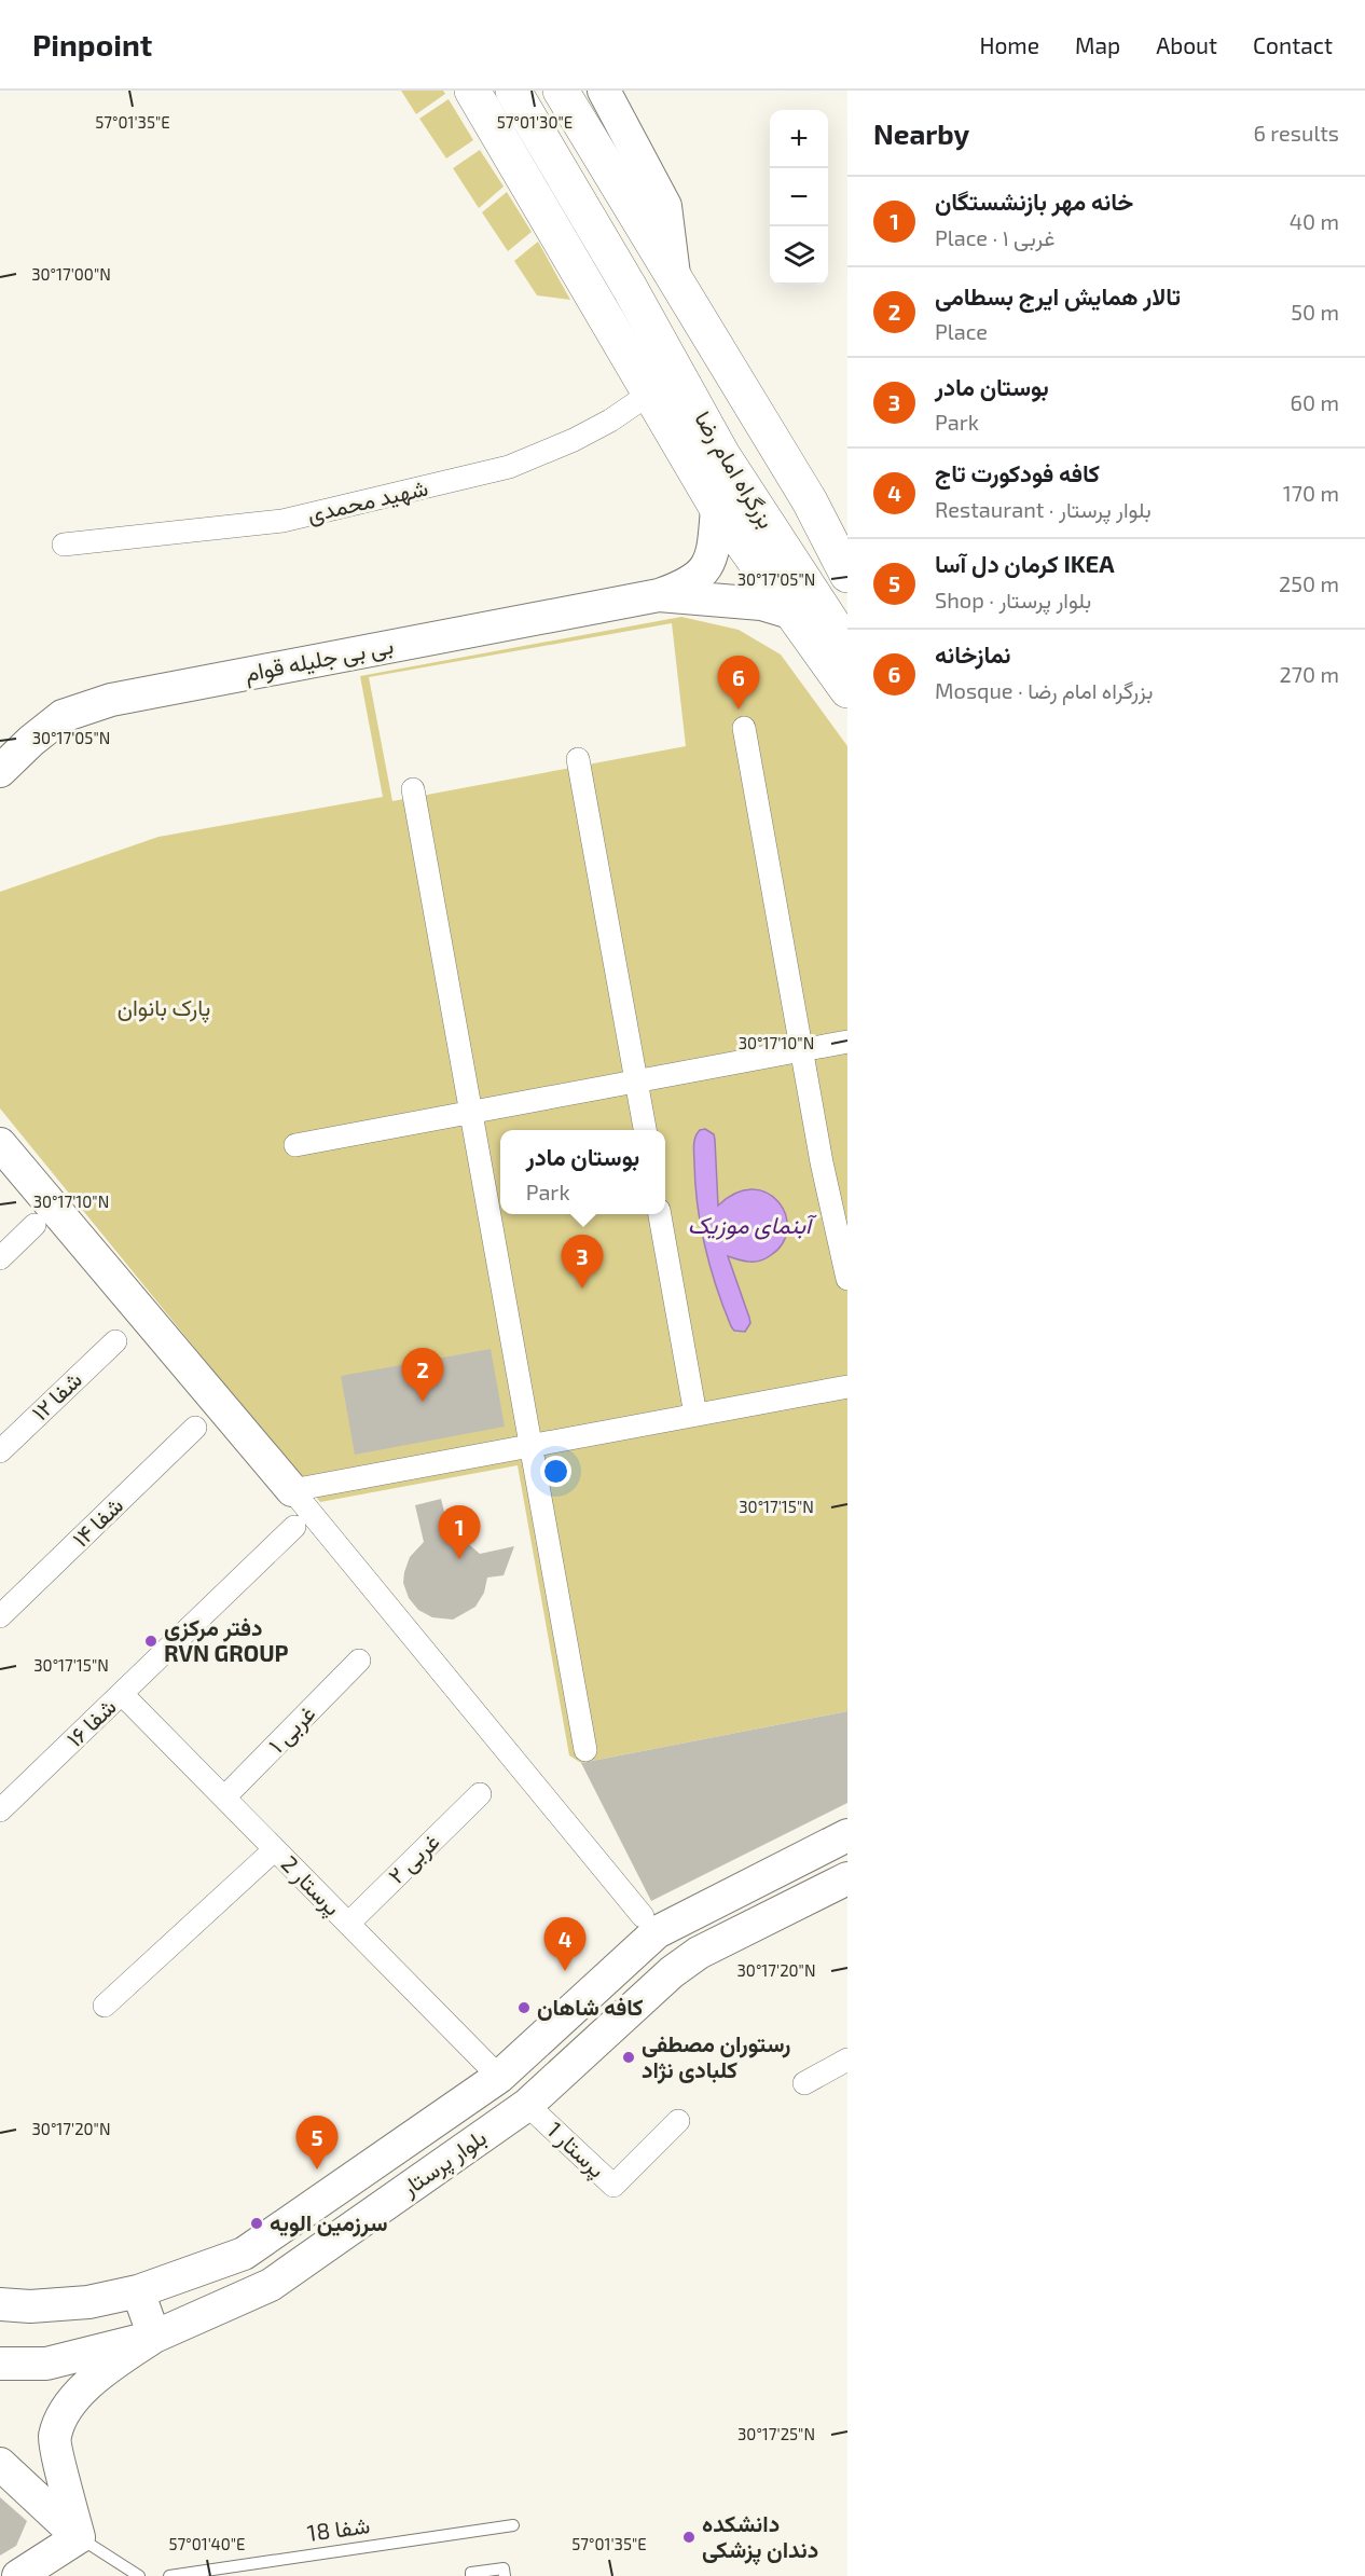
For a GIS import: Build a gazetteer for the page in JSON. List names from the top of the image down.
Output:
{
  "streets": {
    "main road": ["بزرگراه امام رضا"],
    "street": [
      "شهید محمدی",
      "بی بی جلیله قوام",
      "شفا ۱۲",
      "شفا ۱۴",
      "شفا ۱۶",
      "۱ غربی",
      "۲ غربی",
      "پرستار 2",
      "پرستار 1",
      "بلوار پرستار"
    ],
    "lane": ["شفا 18"]
  },
  "crossings": [
    ["شفا ۱۶", "پرستار 2"],
    ["۱ غربی", "پرستار 2"],
    ["۲ غربی", "پرستار 2"],
    ["پرستار 2", "بلوار پرستار"],
    ["پرستار 1", "بلوار پرستار"]
  ],
  "water": ["آبنمای موزیک"],
  "parks": ["پارک بانوان"],
  "places": [
    "دفتر مرکزی RVN GROUP",
    "کافه شاهان",
    "رستوران مصطفی کلبادی نژاد",
    "سرزمین الویه",
    "دانشکده دندان پزشکی"
  ],
  "page": {
    "header": "Pinpoint",
    "nav": [
      "Home",
      "Map",
      "About",
      "Contact"
    ],
    "heading": ["Nearby", "6 results"],
    "map_buttons": ["+", "−"],
    "list": [
      {
        "mark": "1",
        "name": "خانه مهر بازنشستگان",
        "note": "Place · ۱ غربی",
        "value": "40 m"
      },
      {
        "mark": "2",
        "name": "تالار همایش ایرج بسطامی",
        "note": "Place",
        "value": "50 m"
      },
      {
        "mark": "3",
        "name": "بوستان مادر",
        "note": "Park",
        "value": "60 m"
      },
      {
        "mark": "4",
        "name": "کافه فودکورت تاج",
        "note": "Restaurant · بلوار پرستار",
        "value": "170 m"
      },
      {
        "mark": "5",
        "name": "کرمان دل آسا IKEA",
        "note": "Shop · بلوار پرستار",
        "value": "250 m"
      },
      {
        "mark": "6",
        "name": "نمازخانه",
        "note": "Mosque · بزرگراه امام رضا",
        "value": "270 m"
      }
    ],
    "pins": [
      "6",
      "3",
      "2",
      "1",
      "4",
      "5"
    ],
    "popup": ["بوستان مادر", "Park"]
  },
  "coordinates": [
    "57°01'35\"E",
    "57°01'30\"E",
    "30°17'00\"N",
    "30°17'05\"N",
    "30°17'10\"N",
    "30°17'15\"N",
    "30°17'20\"N",
    "30°17'25\"N",
    "57°01'40\"E"
  ]
}
